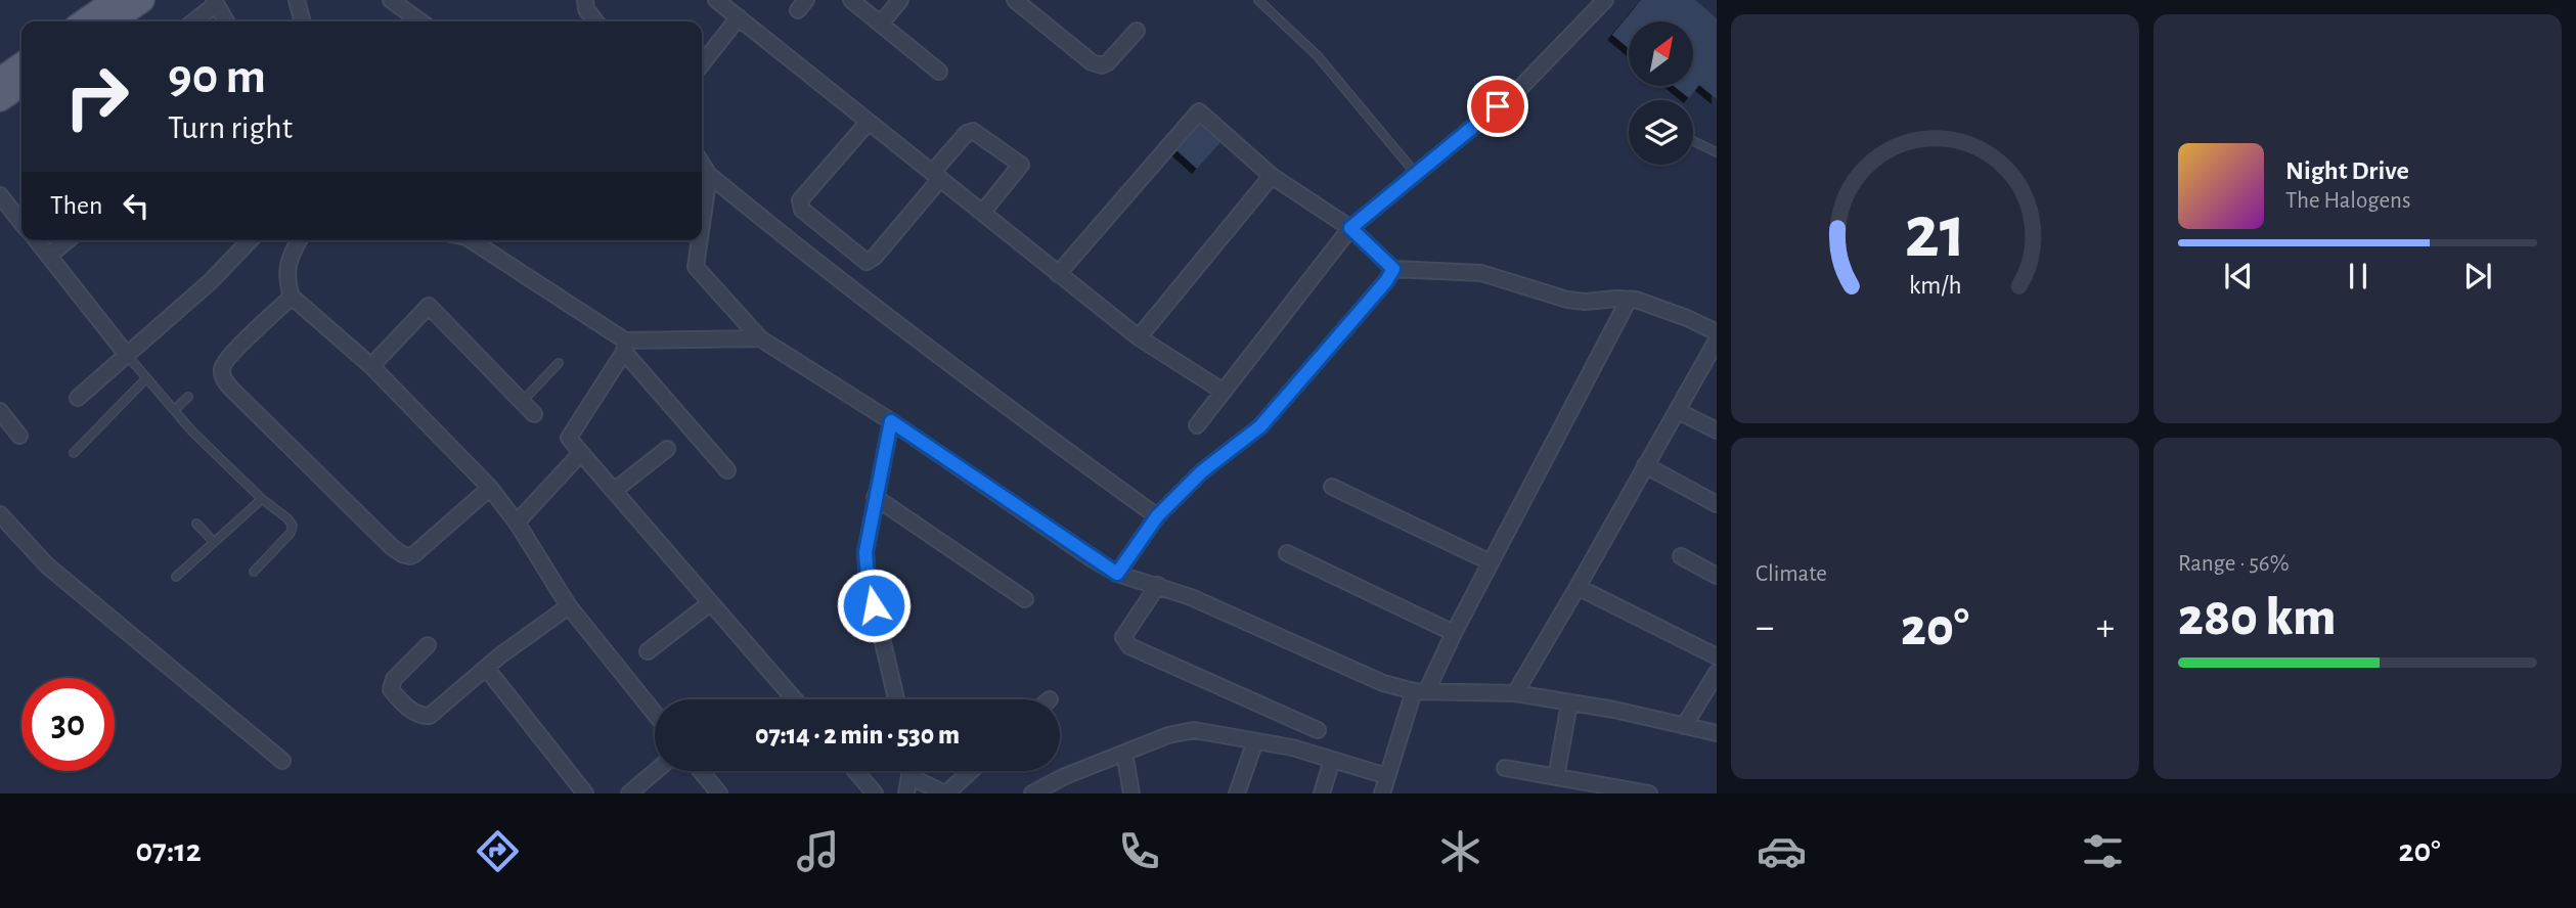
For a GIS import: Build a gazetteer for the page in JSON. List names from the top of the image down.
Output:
{
  "north": "top right",
  "page": {
    "turn": ["90 m", "Turn right"],
    "song": ["Night Drive", "The Halogens"],
    "then": "Then",
    "tile": [
      "Climate",
      ["Range · 56%", "280 km"]
    ],
    "heat": ["−", "20°", "+"],
    "limit": "30",
    "trip": "07:14 · 2 min · 530 m",
    "tabs": ["07:12", "20°"],
    "gauge": ["21", "km/h"]
  }
}
